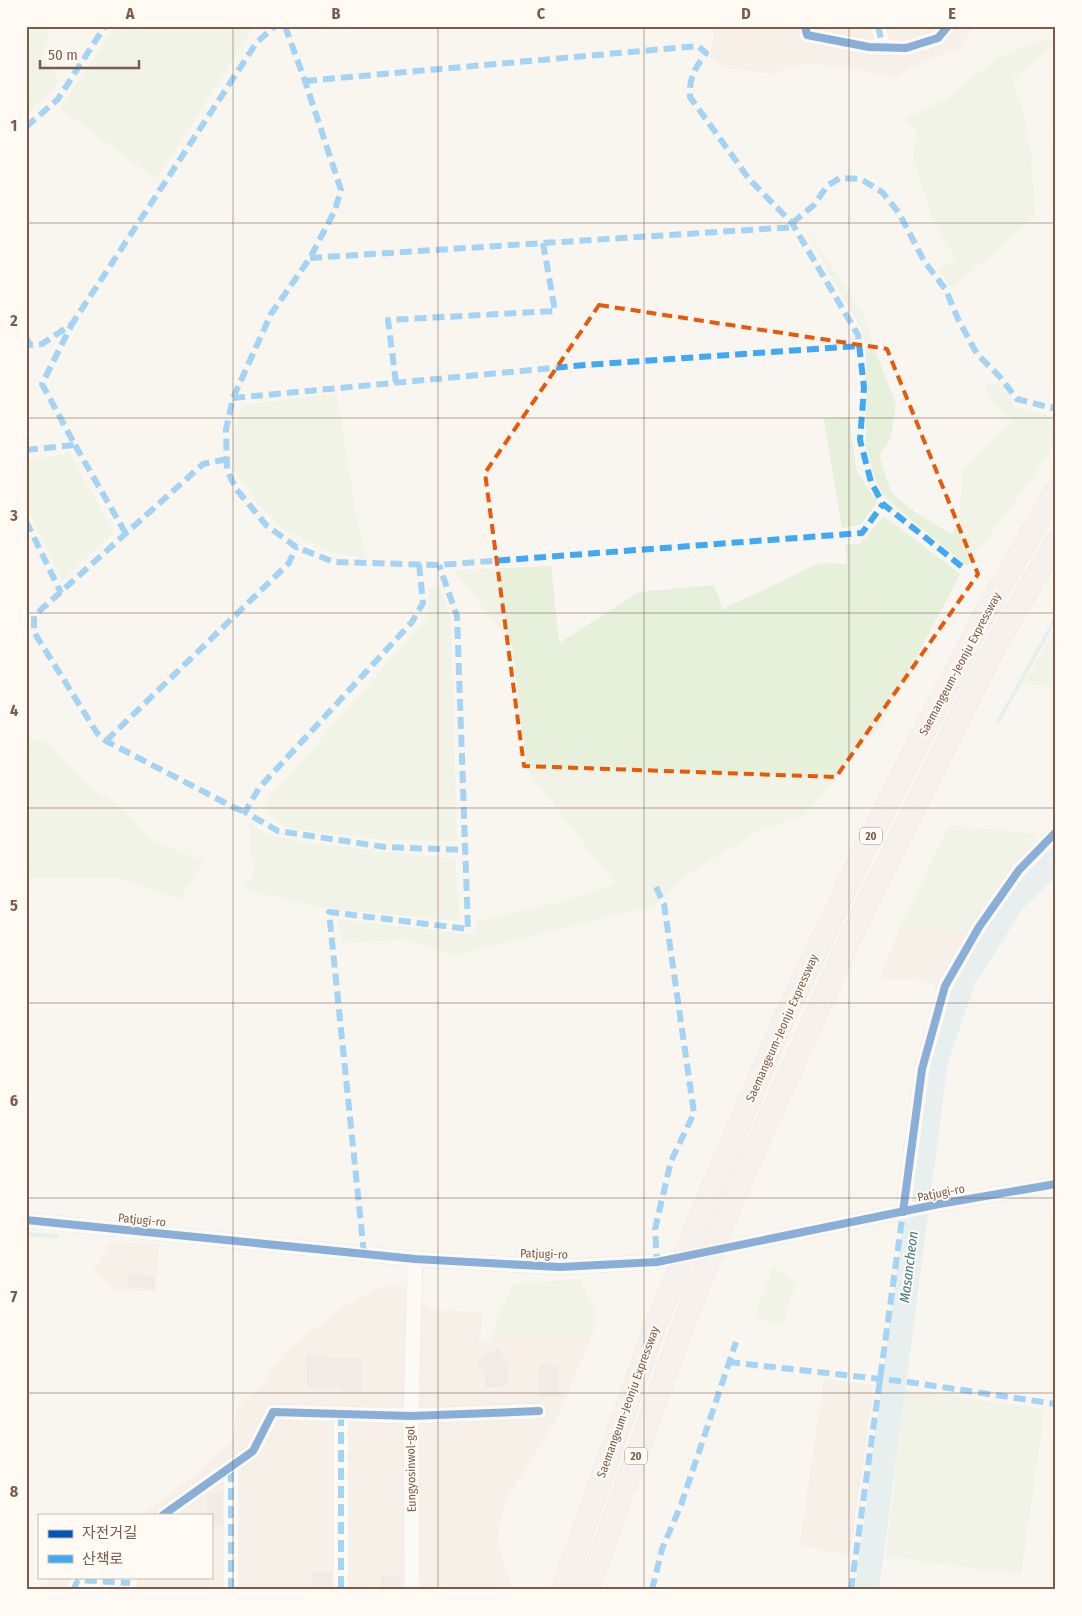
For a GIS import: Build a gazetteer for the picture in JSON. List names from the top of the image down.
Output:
{
  "streets": {
    "highway": ["Saemangeum-Jeonju Expressway", "20"],
    "street": ["Patjugi-ro", "Eungyosinwol-gol"]
  },
  "crossings": [
    ["Patjugi-ro", "Eungyosinwol-gol"]
  ],
  "water": ["Masancheon"],
  "legend": ["자전거길", "산책로"],
  "scale_bar": "50 m",
  "grid": {
    "columns": [
      "A",
      "B",
      "C",
      "D",
      "E"
    ],
    "rows": [
      "1",
      "2",
      "3",
      "4",
      "5",
      "6",
      "7",
      "8"
    ]
  }
}
